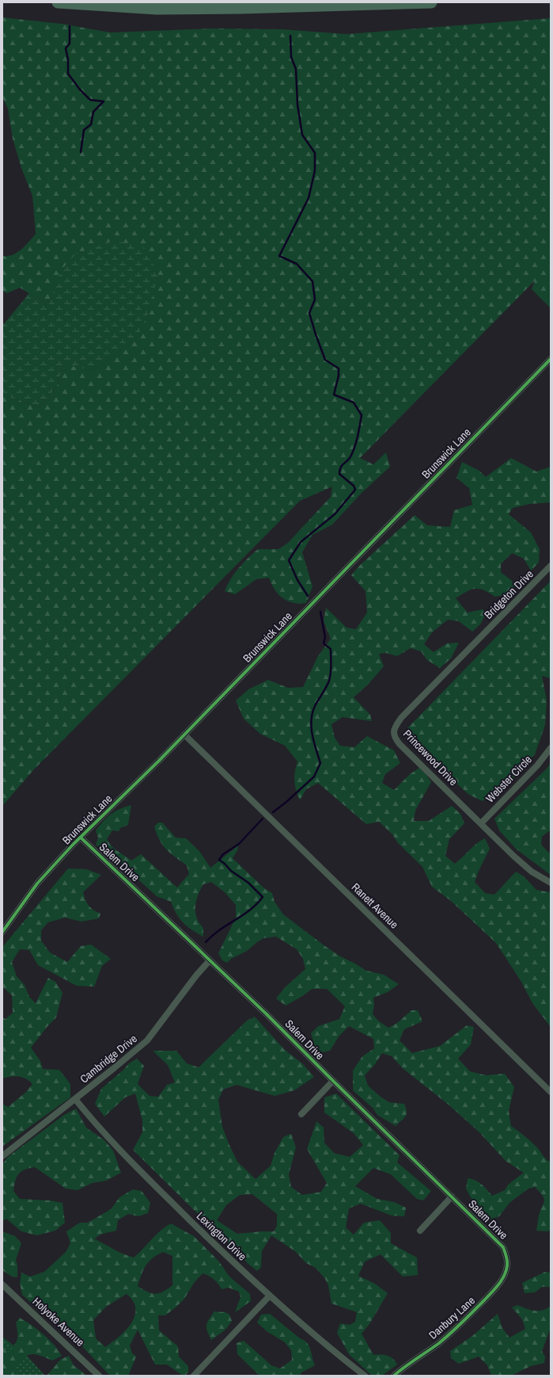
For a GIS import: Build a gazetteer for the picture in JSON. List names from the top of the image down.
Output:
{
  "streets": {
    "street": [
      "Brunswick Lane",
      "Bridgeton Drive",
      "Princewood Drive",
      "Webster Circle",
      "Salem Drive",
      "Ranett Avenue",
      "Cambridge Drive",
      "Lexington Drive",
      "Danbury Lane",
      "Holyoke Avenue"
    ]
  },
  "crossings": [
    ["Brunswick Lane", "Salem Drive"],
    ["Brunswick Lane", "Ranett Avenue"],
    ["Bridgeton Drive", "Princewood Drive"],
    ["Princewood Drive", "Webster Circle"],
    ["Salem Drive", "Cambridge Drive"],
    ["Salem Drive", "Danbury Lane"],
    ["Cambridge Drive", "Lexington Drive"]
  ]
}
